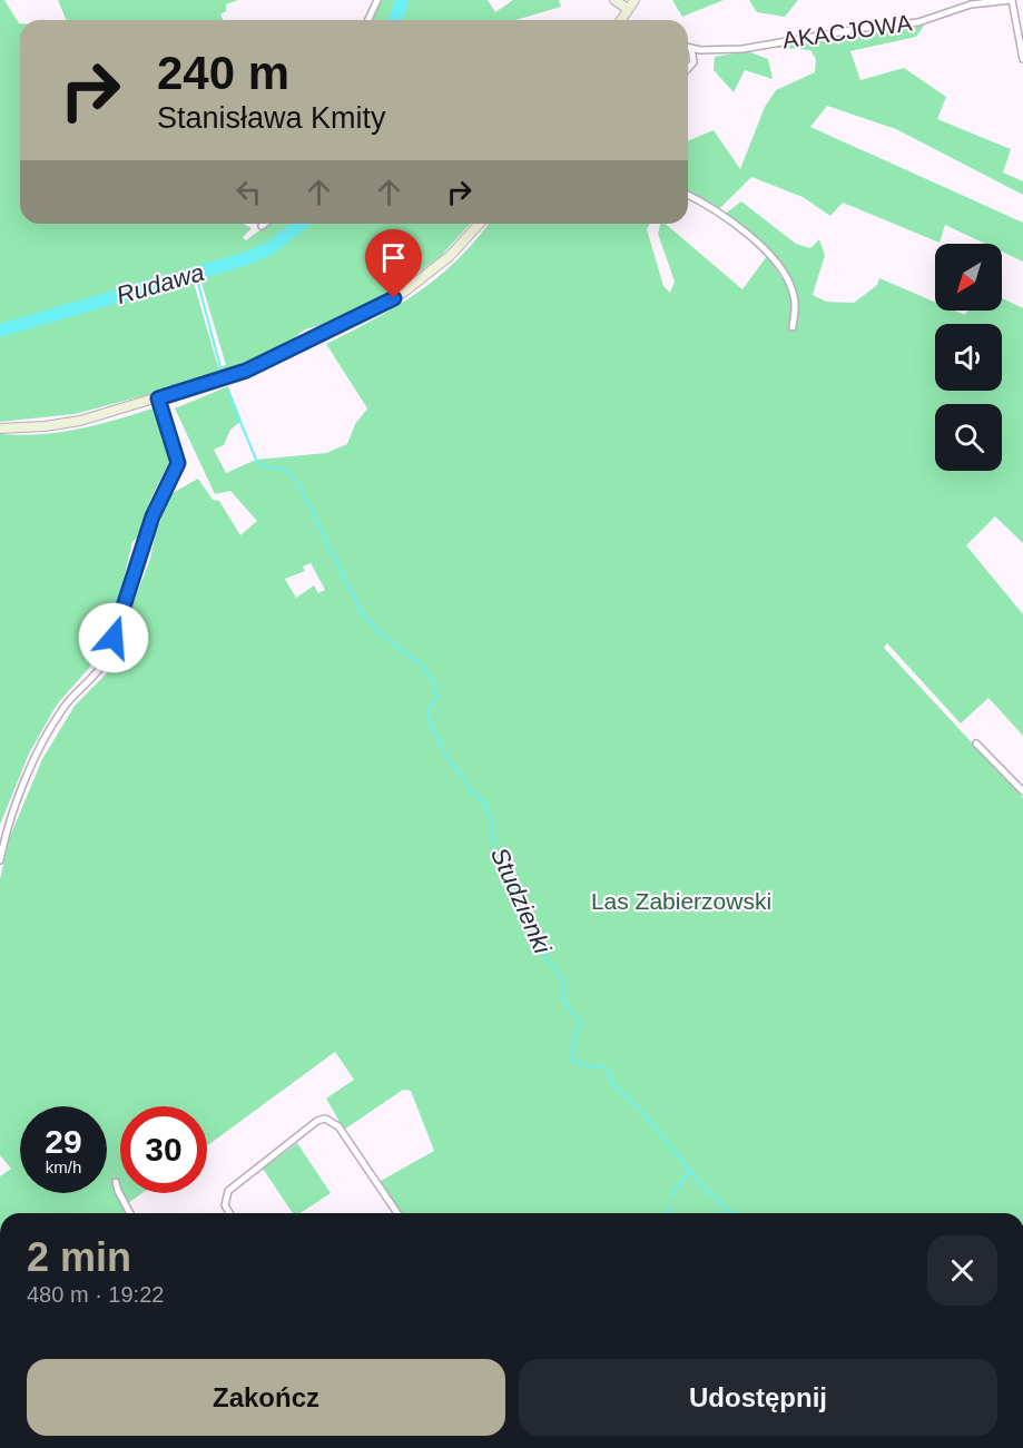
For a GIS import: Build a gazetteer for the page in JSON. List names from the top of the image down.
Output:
{
  "streets": {
    "street": ["AKACJOWA"]
  },
  "water": ["Rudawa", "Studzienki"],
  "parks": ["Las Zabierzowski"],
  "north": "bottom left",
  "page": {
    "turn": ["240 m", "Stanisława Kmity"],
    "speed": "29 km/h",
    "limit": "30",
    "heading": ["2 min", "480 m · 19:22"],
    "buttons": ["Zakończ", "Udostępnij"]
  }
}
